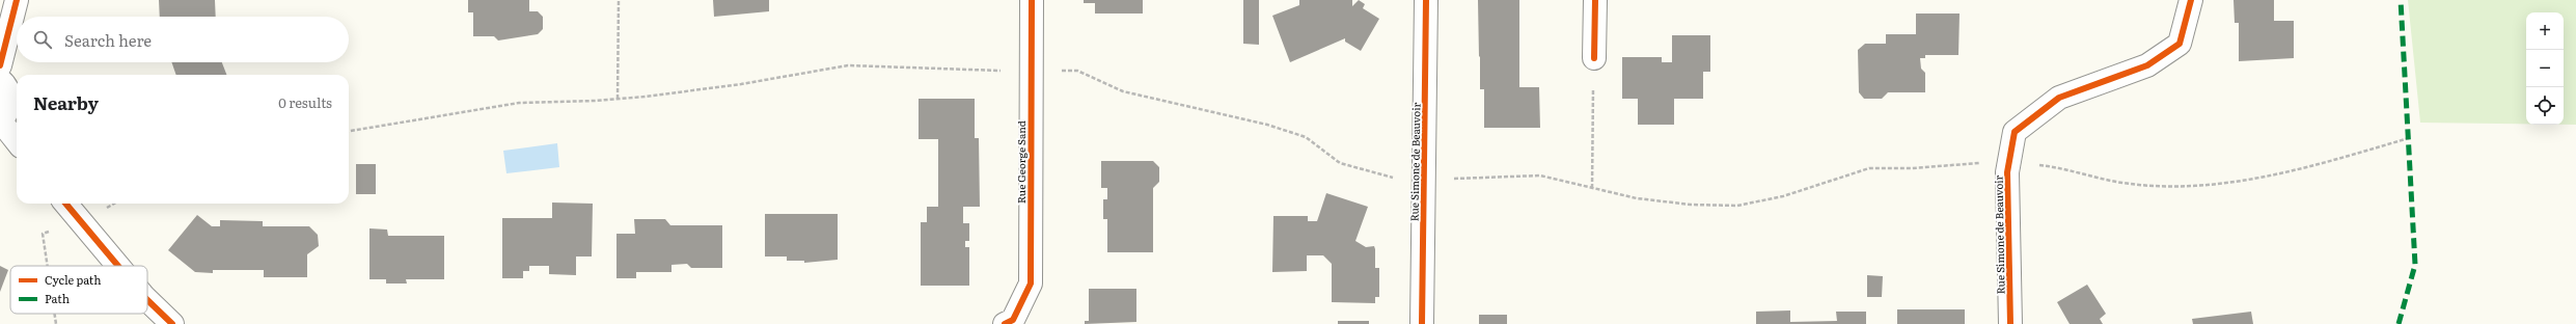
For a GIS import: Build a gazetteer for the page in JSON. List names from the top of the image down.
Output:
{
  "streets": {
    "street": ["Rue George Sand", "Rue Simone de Beauvoir"]
  },
  "legend": ["Cycle path", "Path"],
  "page": {
    "map_buttons": ["+", "−"],
    "search": "Search here",
    "heading": ["Nearby", "0 results"]
  }
}
